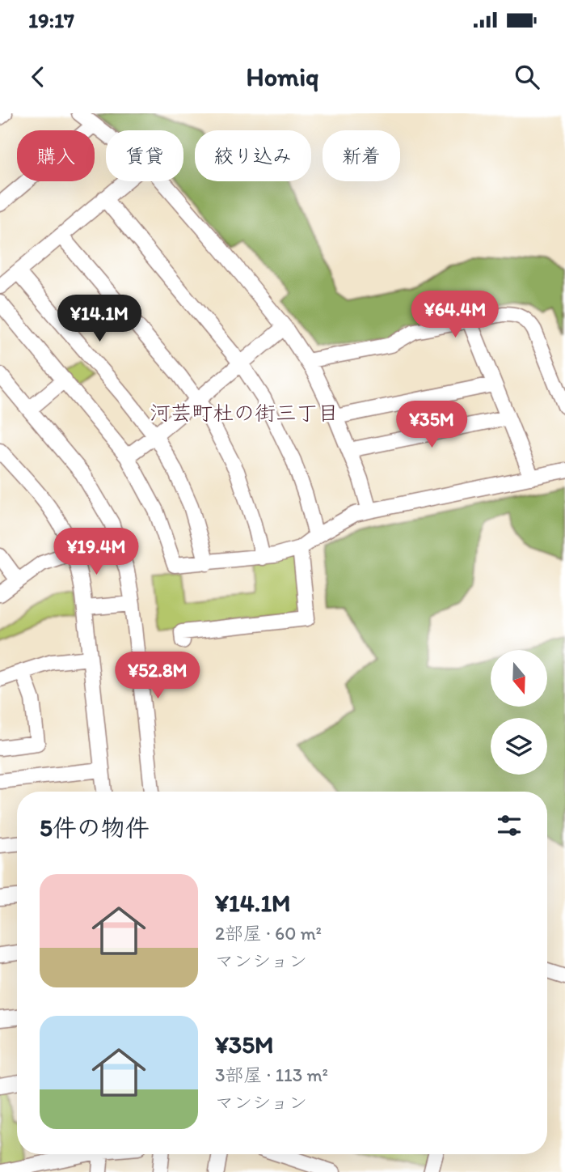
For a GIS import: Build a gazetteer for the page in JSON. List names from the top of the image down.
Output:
{
  "districts": ["河芸町杜の街三丁目"],
  "north": "bottom",
  "page": {
    "status": "19:17",
    "header": "Homiq",
    "chip": [
      "購入",
      "賃貸",
      "絞り込み",
      "新着"
    ],
    "price": [
      "¥64.4M",
      "¥14.1M",
      "¥35M",
      "¥19.4M",
      "¥52.8M"
    ],
    "heading": "5件の物件",
    "list": [
      {
        "name": "¥14.1M",
        "note": "2部屋 · 60 m² · マンション"
      },
      {
        "name": "¥35M",
        "note": "3部屋 · 113 m² · マンション"
      }
    ]
  }
}
